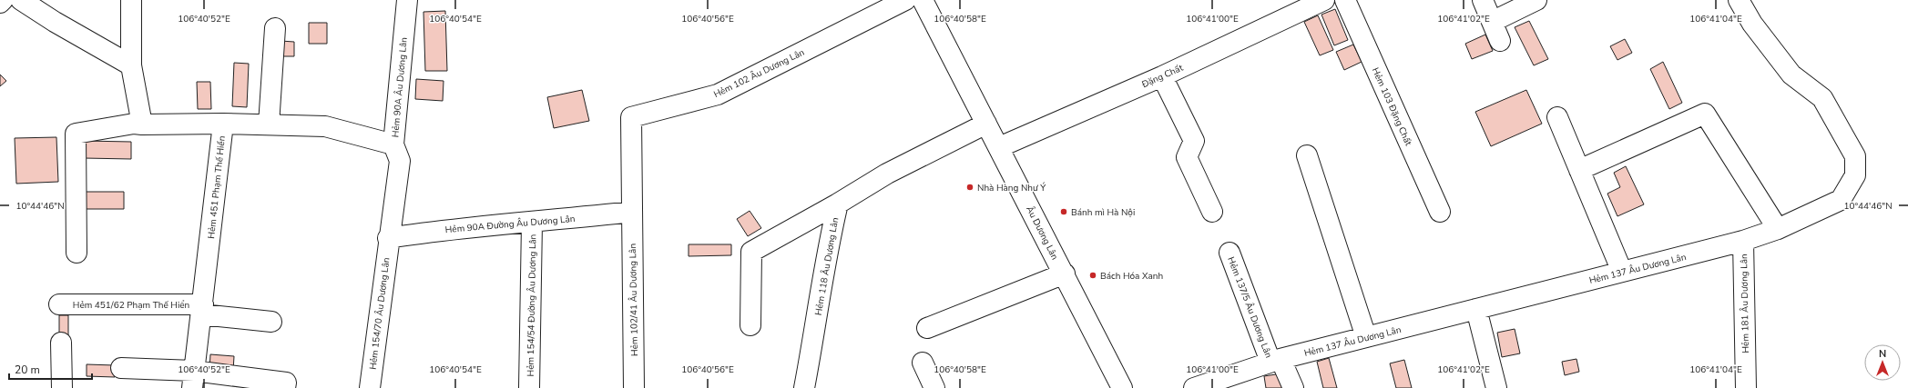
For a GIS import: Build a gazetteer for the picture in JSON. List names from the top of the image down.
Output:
{
  "streets": {
    "street": [
      "Hẻm 102 Âu Dương Lân",
      "Đặng Chất",
      "Hẻm 90A Âu Dương Lân",
      "Hẻm 103 Đặng Chất",
      "Hẻm 451 Phạm Thế Hiển",
      "Hẻm 90A Đường Âu Dương Lân",
      "Âu Dương Lân",
      "Hẻm 118 Âu Dương Lân",
      "Hẻm 137 Âu Dương Lân",
      "Hẻm 102/41 Âu Dương Lân",
      "Hẻm 181 Âu Dương Lân",
      "Hẻm 451/62 Phạm Thế Hiển",
      "Hẻm 154/54 Đường Âu Dương Lân",
      "Hẻm 137/5 Âu Dương Lân",
      "Hẻm 154/70 Âu Dương Lân"
    ]
  },
  "crossings": [
    ["Hẻm 102 Âu Dương Lân", "Hẻm 90A Đường Âu Dương Lân"],
    ["Hẻm 102 Âu Dương Lân", "Hẻm 102/41 Âu Dương Lân"],
    ["Đặng Chất", "Âu Dương Lân"],
    ["Hẻm 90A Âu Dương Lân", "Hẻm 90A Đường Âu Dương Lân"],
    ["Hẻm 90A Âu Dương Lân", "Hẻm 154/70 Âu Dương Lân"],
    ["Hẻm 451 Phạm Thế Hiển", "Hẻm 451/62 Phạm Thế Hiển"],
    ["Hẻm 90A Đường Âu Dương Lân", "Hẻm 102/41 Âu Dương Lân"],
    ["Hẻm 90A Đường Âu Dương Lân", "Hẻm 154/54 Đường Âu Dương Lân"],
    ["Hẻm 90A Đường Âu Dương Lân", "Hẻm 154/70 Âu Dương Lân"],
    ["Hẻm 137 Âu Dương Lân", "Hẻm 181 Âu Dương Lân"],
    ["Hẻm 137 Âu Dương Lân", "Hẻm 137/5 Âu Dương Lân"]
  ],
  "places": ["Nhà Hàng Như Ý", "Bánh mì Hà Nội", "Bách Hóa Xanh"],
  "scale_bar": "20 m",
  "north": "top",
  "coordinates": [
    "106°40'52\"E",
    "106°40'54\"E",
    "106°40'56\"E",
    "106°40'58\"E",
    "106°41'00\"E",
    "106°41'02\"E",
    "106°41'04\"E",
    "10°44'46\"N"
  ]
}
